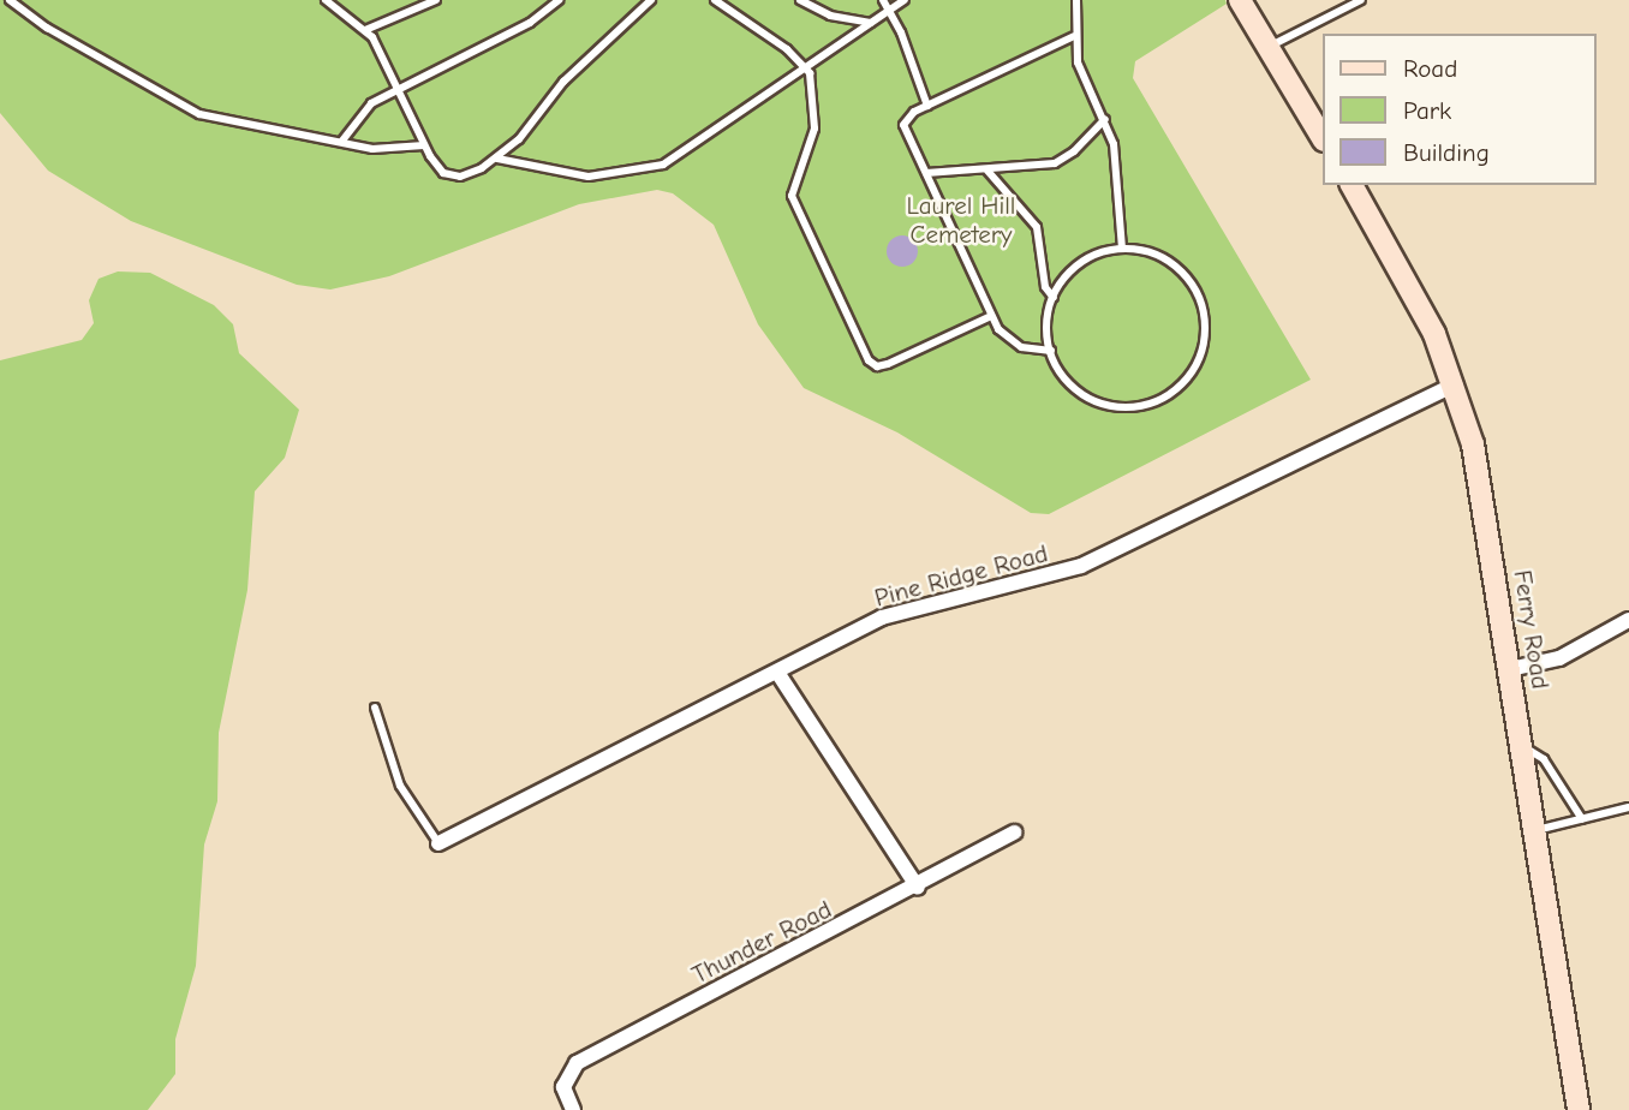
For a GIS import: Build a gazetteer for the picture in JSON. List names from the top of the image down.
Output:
{
  "streets": {
    "main road": ["Ferry Road"],
    "street": ["Pine Ridge Road", "Thunder Road"]
  },
  "crossings": [
    ["Pine Ridge Road", "Ferry Road"]
  ],
  "parks": ["Laurel Hill Cemetery"],
  "legend": ["Road", "Park", "Building"]
}
